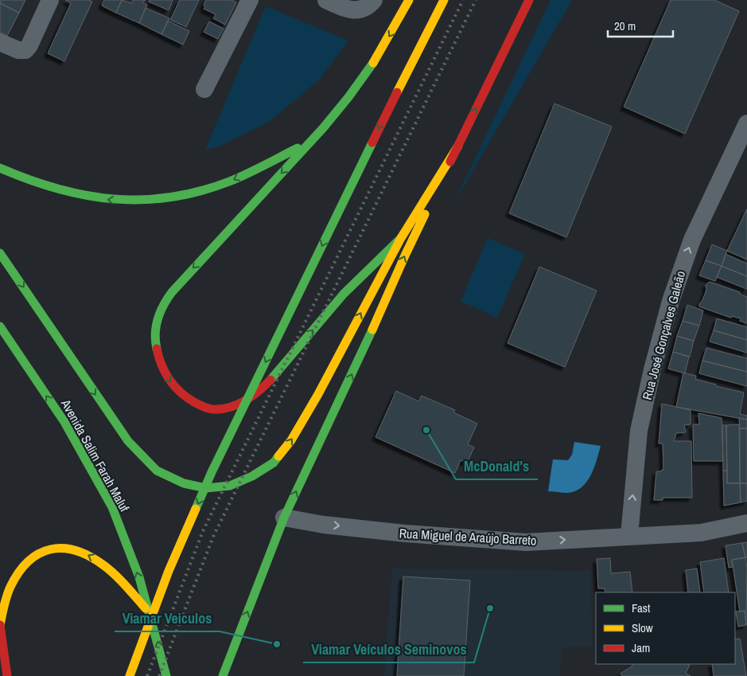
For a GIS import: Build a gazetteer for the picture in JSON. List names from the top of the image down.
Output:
{
  "streets": {
    "main road": ["Avenida Salim Farah Maluf"],
    "street": ["Rua José Gonçalves Galeão", "Rua Miguel de Araújo Barreto"]
  },
  "crossings": [
    ["Rua José Gonçalves Galeão", "Rua Miguel de Araújo Barreto"]
  ],
  "one_way": ["Rua José Gonçalves Galeão", "Avenida Salim Farah Maluf", "Rua Miguel de Araújo Barreto"],
  "places": ["McDonald's", "Viamar Veículos Seminovos", "Viamar Veiculos"],
  "legend": ["Fast", "Slow", "Jam"],
  "scale_bar": "20 m"
}
